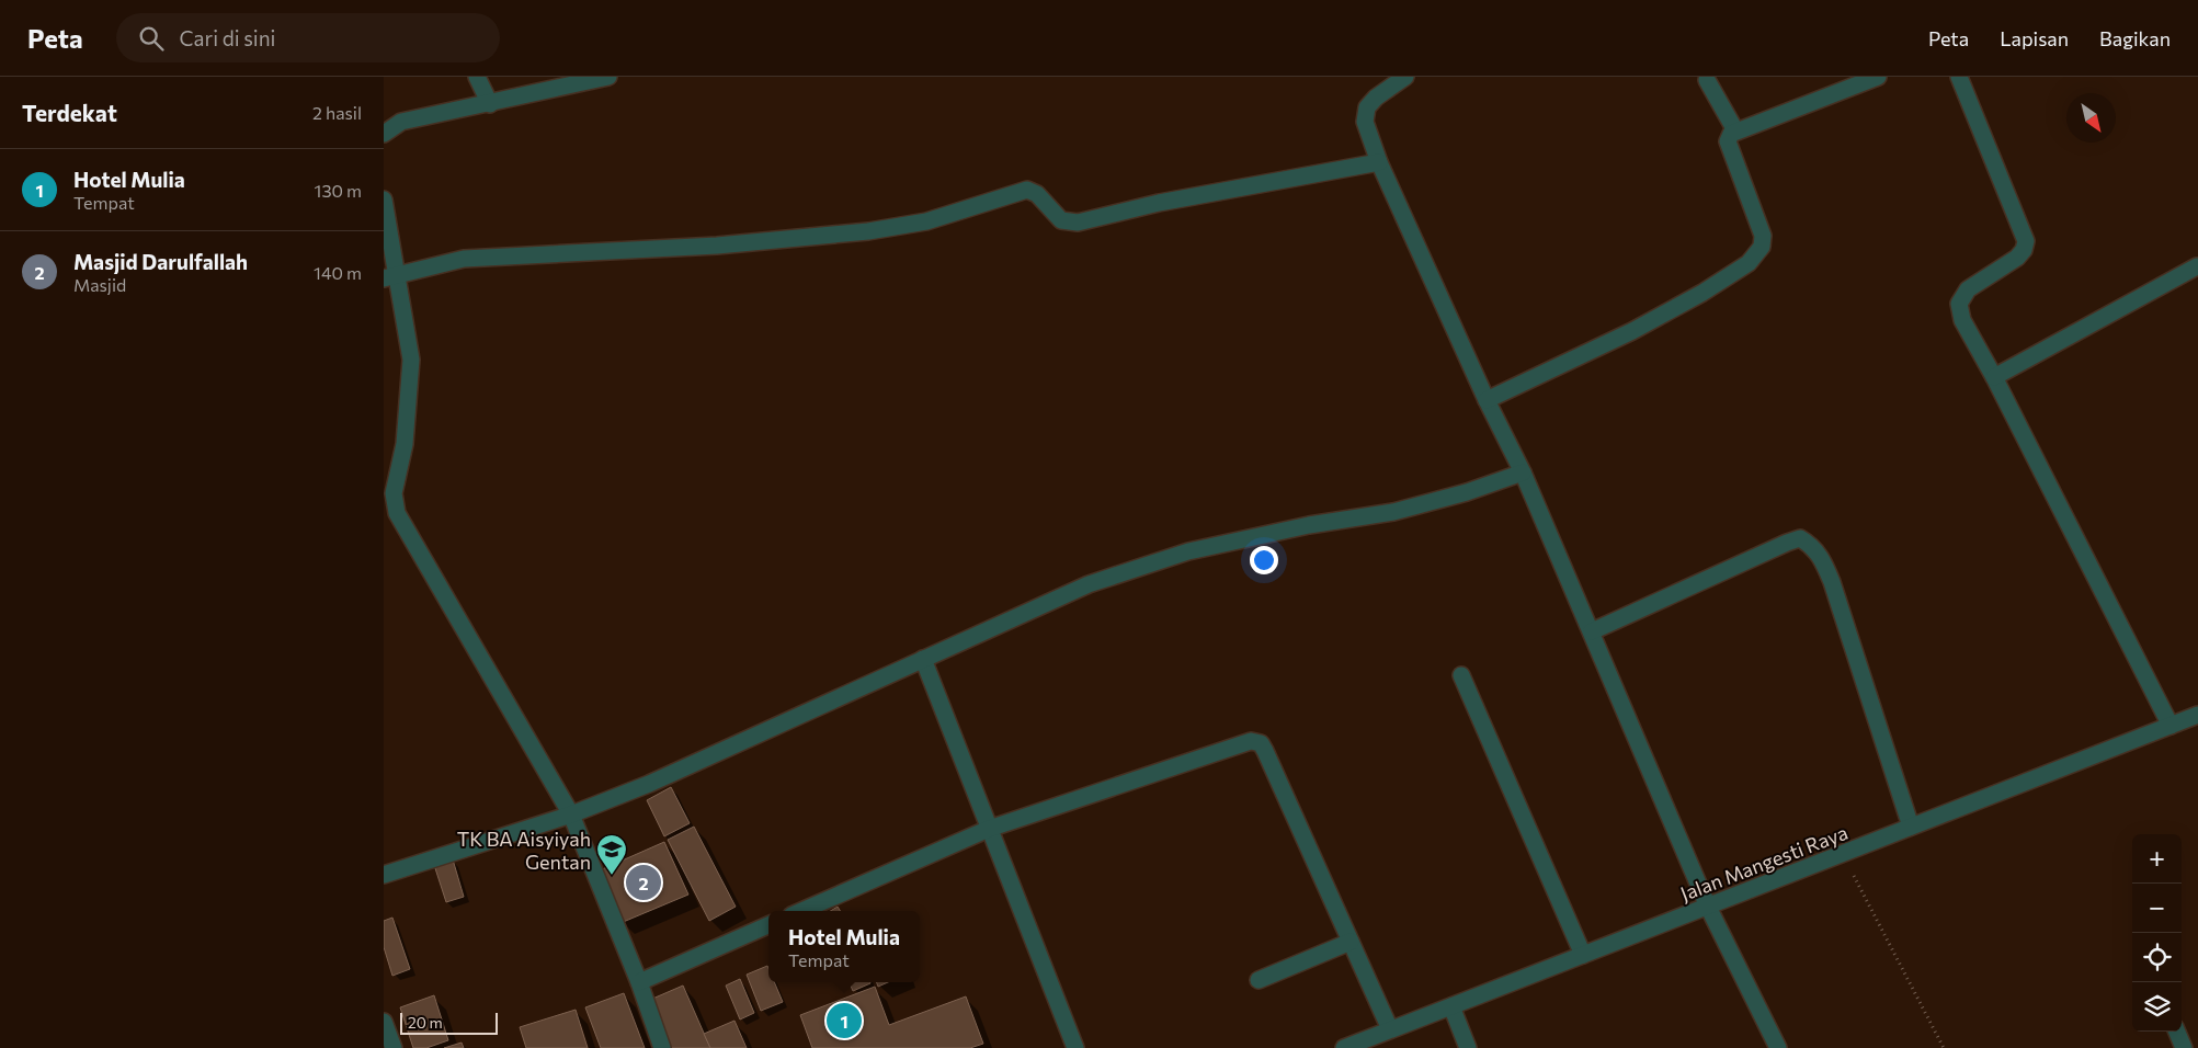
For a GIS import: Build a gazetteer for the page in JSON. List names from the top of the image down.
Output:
{
  "streets": {
    "street": ["Jalan Mangesti Raya"]
  },
  "places": {
    "school or university": ["TK BA Aisyiyah Gentan"]
  },
  "scale_bar": "20 m",
  "north": "bottom right",
  "page": {
    "header": "Peta",
    "search": "Cari di sini",
    "nav": ["Peta", "Lapisan", "Bagikan"],
    "heading": ["Terdekat", "2 hasil"],
    "list": [
      {
        "mark": "1",
        "name": "Hotel Mulia",
        "note": "Tempat",
        "value": "130 m"
      },
      {
        "mark": "2",
        "name": "Masjid Darulfallah",
        "note": "Masjid",
        "value": "140 m"
      }
    ],
    "map_buttons": ["+", "−"],
    "pins": ["2", "1"],
    "popup": ["Hotel Mulia", "Tempat"],
    "scale": "20 m"
  }
}
